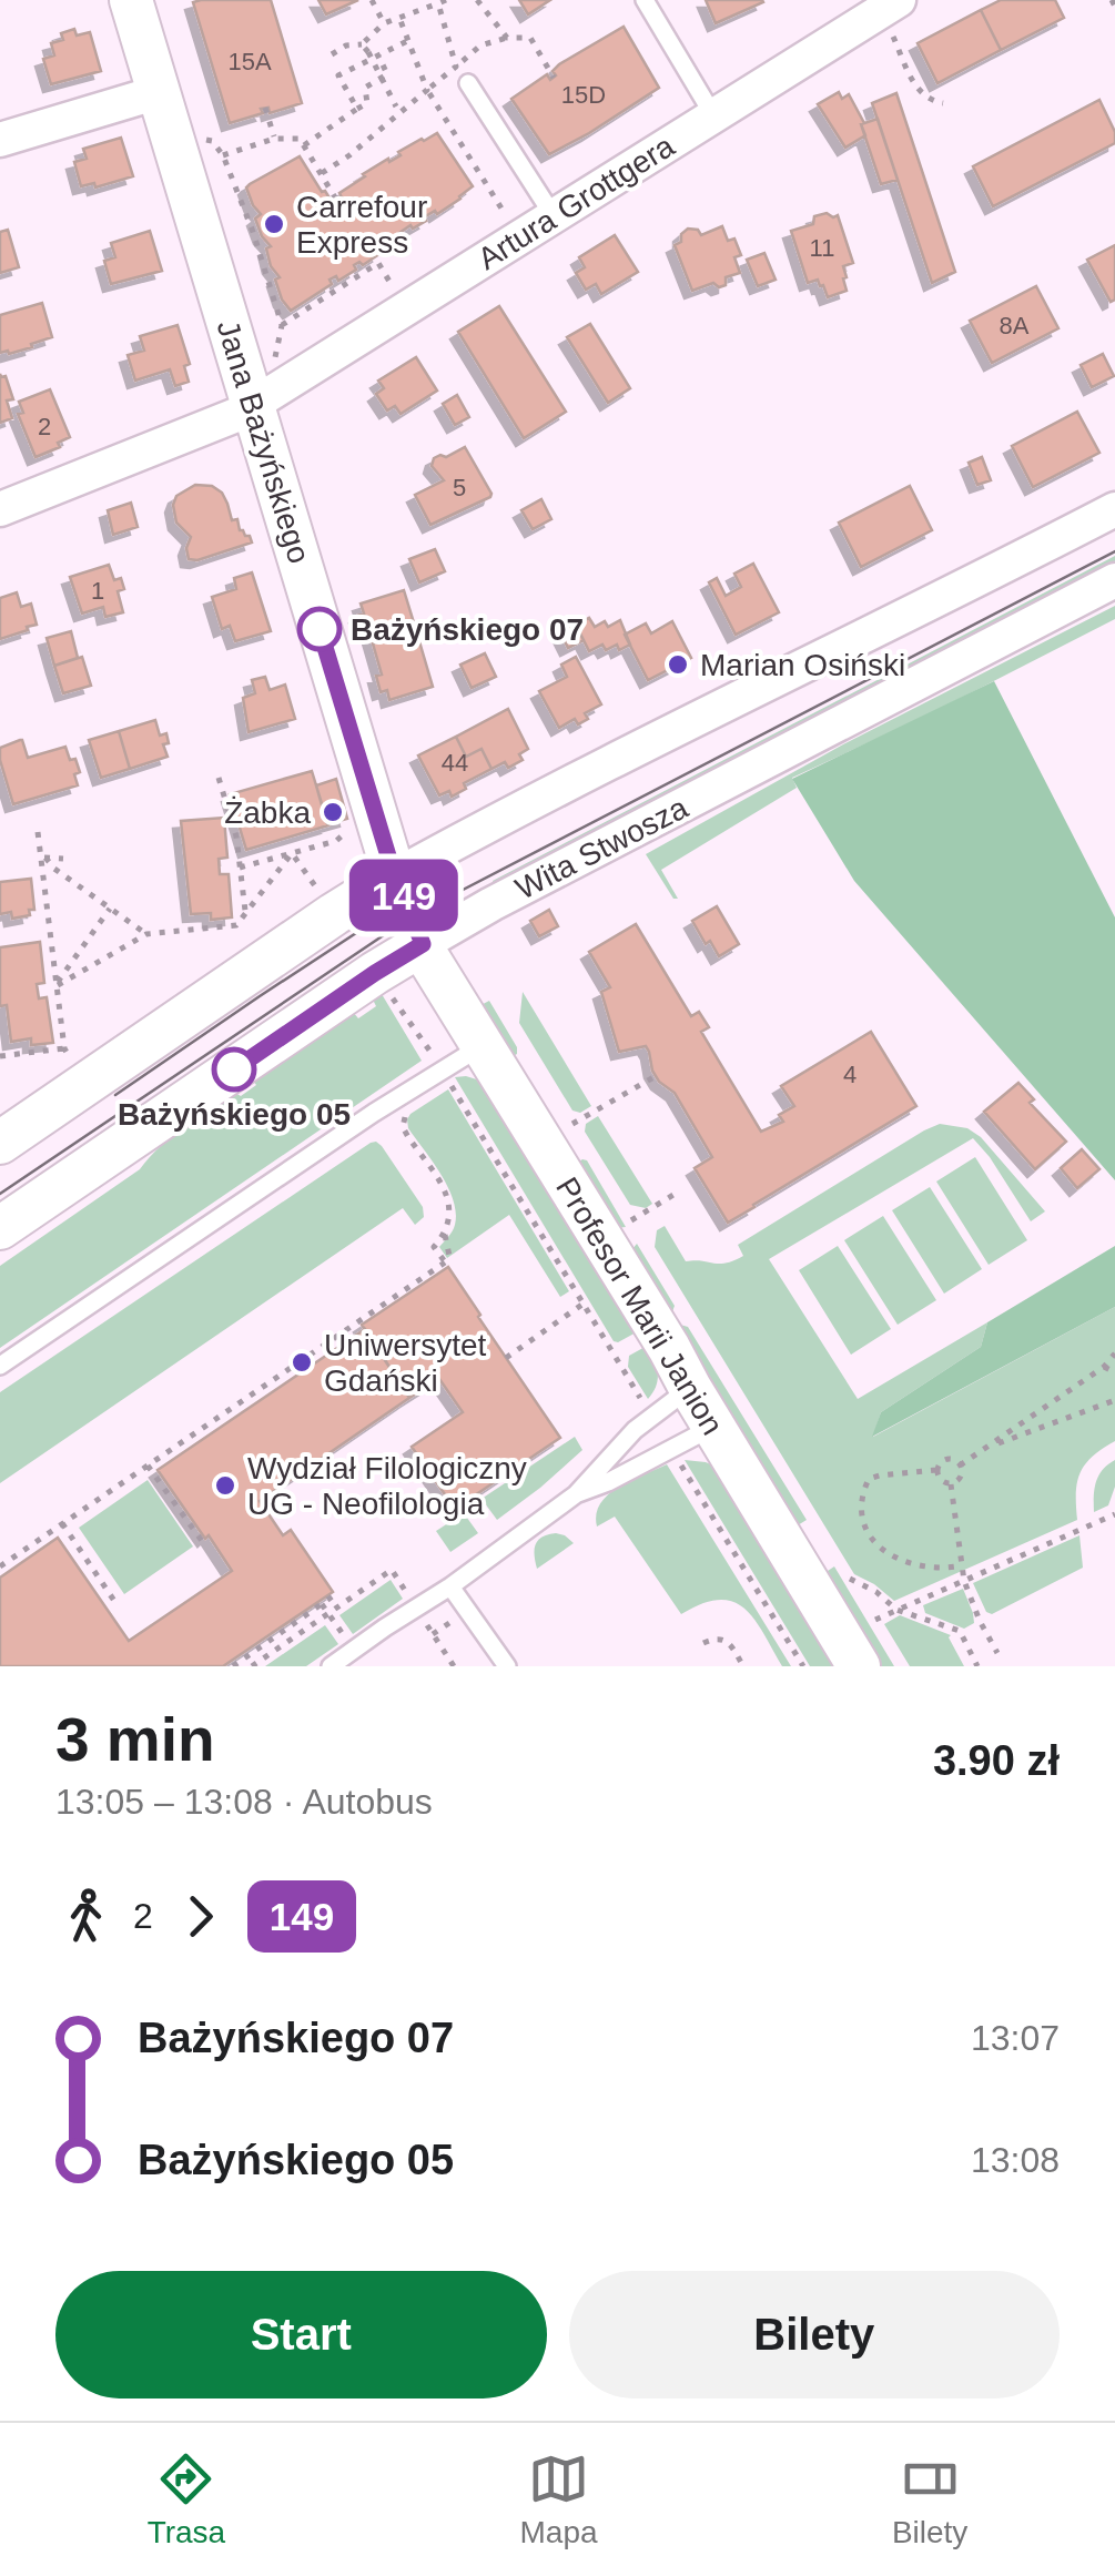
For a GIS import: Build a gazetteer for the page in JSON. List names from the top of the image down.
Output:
{
  "streets": {
    "street": [
      "Artura Grottgera",
      "Jana Bażyńskiego",
      "Wita Stwosza",
      "Profesor Marii Janion"
    ]
  },
  "crossings": [
    ["Artura Grottgera", "Jana Bażyńskiego"],
    ["Jana Bażyńskiego", "Wita Stwosza"],
    ["Jana Bażyńskiego", "Profesor Marii Janion"],
    ["Wita Stwosza", "Profesor Marii Janion"]
  ],
  "places": [
    "Carrefour Express",
    "Bażyńskiego 07",
    "Marian Osiński",
    "Żabka",
    "Bażyńskiego 05",
    "Uniwersytet Gdański",
    "Wydział Filologiczny UG - Neofilologia"
  ],
  "lines": ["bus line 149"],
  "house_numbers": [
    "15A",
    "15D",
    "11",
    "8A",
    "2",
    "5",
    "1",
    "44",
    "4"
  ],
  "page": {
    "on_map": "149",
    "heading": ["3 min", "13:05 – 13:08 · Autobus", "3.90 zł"],
    "legs": ["2", "149"],
    "list": [
      {
        "name": "Bażyńskiego 07",
        "value": "13:07"
      },
      {
        "name": "Bażyńskiego 05",
        "value": "13:08"
      }
    ],
    "buttons": ["Start", "Bilety"],
    "tabs": ["Trasa", "Mapa", "Bilety"]
  }
}
